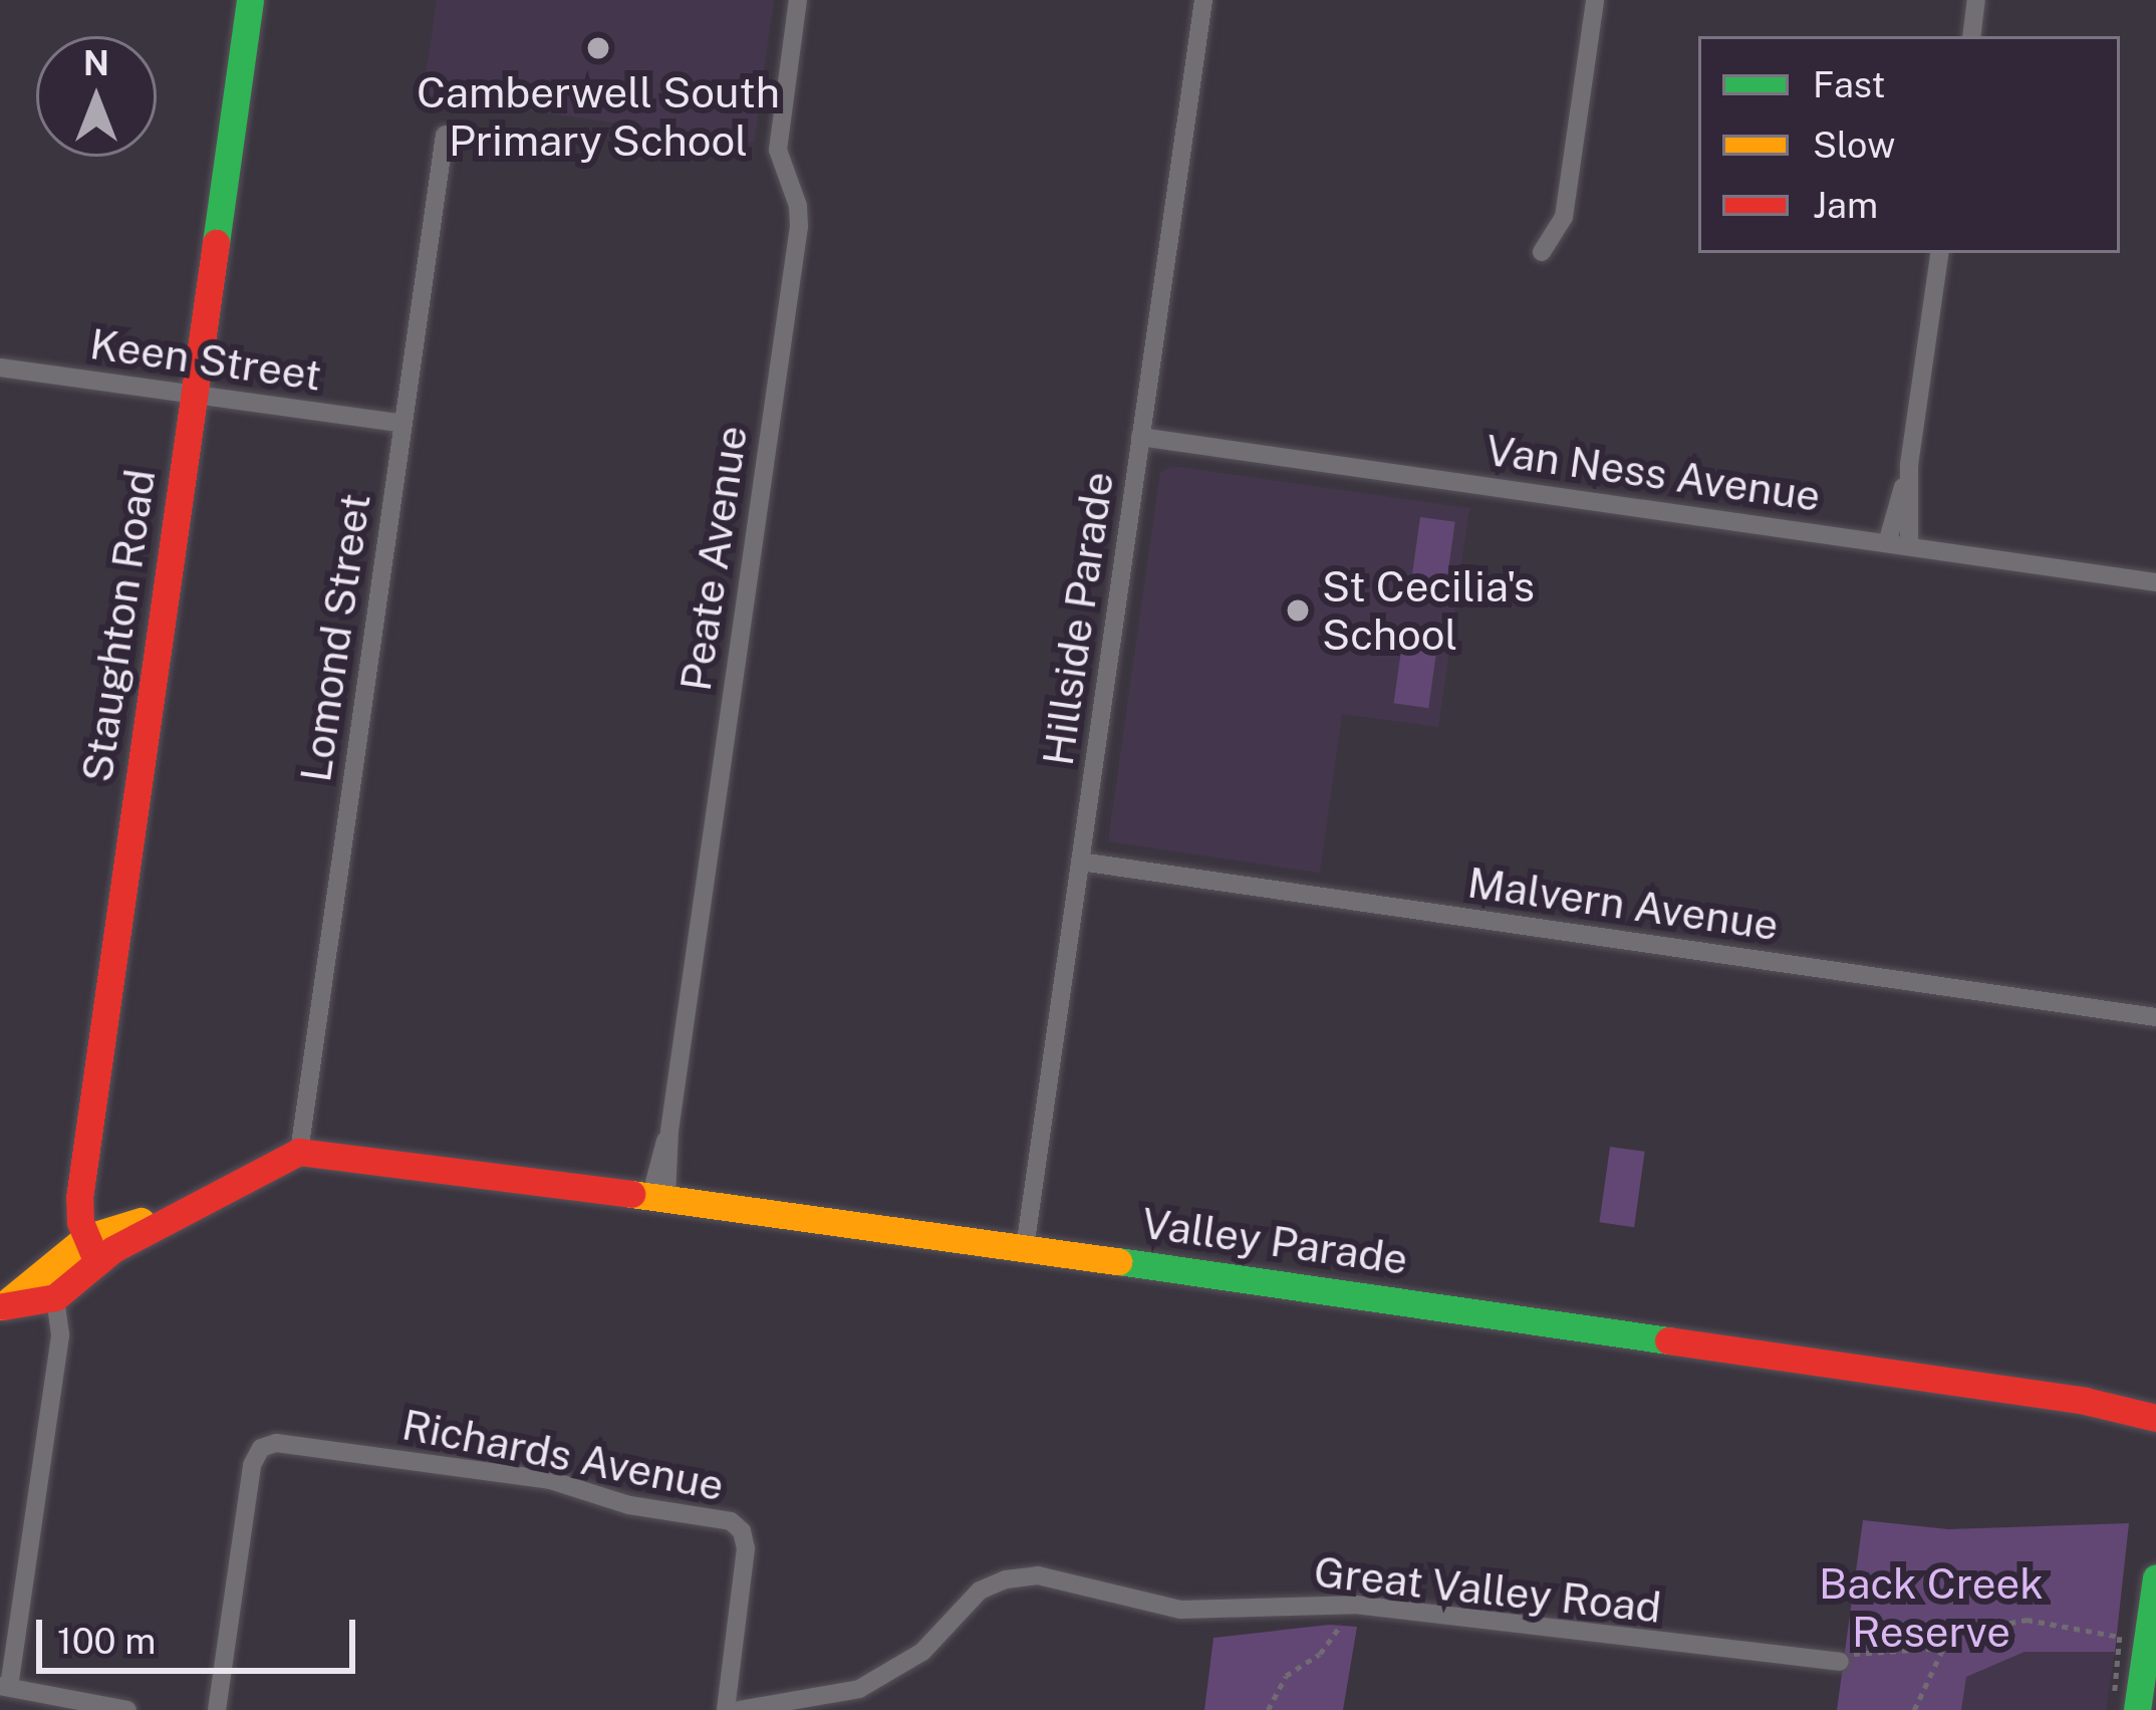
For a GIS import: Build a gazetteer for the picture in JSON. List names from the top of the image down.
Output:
{
  "streets": {
    "street": [
      "Keen Street",
      "Van Ness Avenue",
      "Peate Avenue",
      "Hillside Parade",
      "Staughton Road",
      "Lomond Street",
      "Malvern Avenue",
      "Valley Parade",
      "Richards Avenue",
      "Great Valley Road"
    ]
  },
  "crossings": [
    ["Keen Street", "Staughton Road"],
    ["Keen Street", "Lomond Street"],
    ["Van Ness Avenue", "Hillside Parade"],
    ["Peate Avenue", "Valley Parade"],
    ["Hillside Parade", "Malvern Avenue"],
    ["Hillside Parade", "Valley Parade"],
    ["Staughton Road", "Valley Parade"],
    ["Lomond Street", "Valley Parade"]
  ],
  "parks": ["Back Creek Reserve"],
  "places": ["Camberwell South Primary School", "St Cecilia's School"],
  "legend": ["Fast", "Slow", "Jam"],
  "scale_bar": "100 m",
  "north": "top"
}
